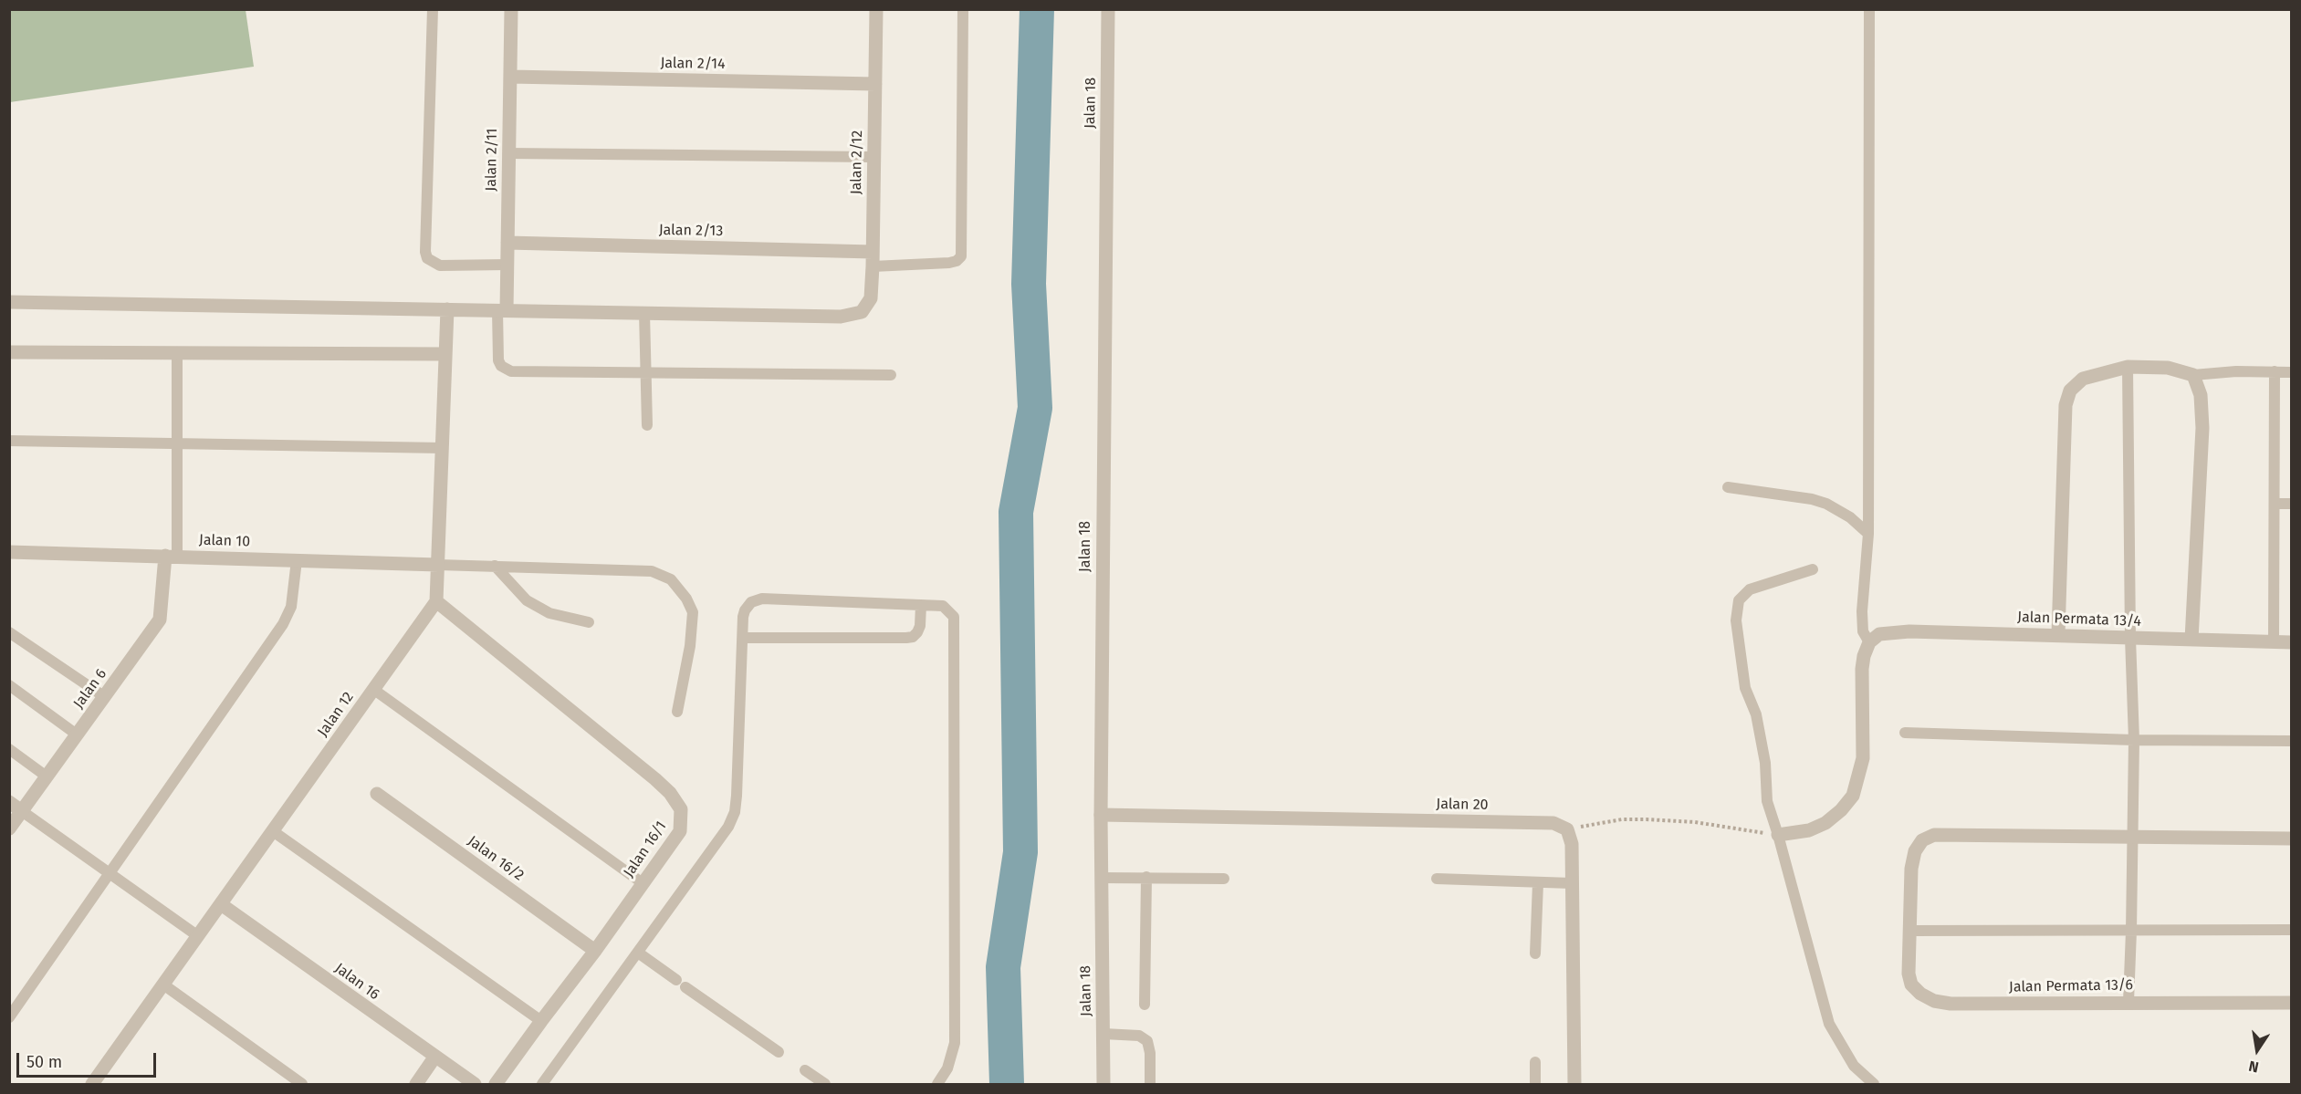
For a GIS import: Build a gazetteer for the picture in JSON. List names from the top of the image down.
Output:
{
  "streets": {
    "street": [
      "Jalan 2/14",
      "Jalan 18",
      "Jalan 2/11",
      "Jalan 2/12",
      "Jalan 2/13",
      "Jalan 10",
      "Jalan Permata 13/4",
      "Jalan 6",
      "Jalan 12",
      "Jalan 20",
      "Jalan 16/1",
      "Jalan 16/2",
      "Jalan 16",
      "Jalan Permata 13/6"
    ]
  },
  "crossings": [
    ["Jalan 2/14", "Jalan 2/11"],
    ["Jalan 2/14", "Jalan 2/12"],
    ["Jalan 18", "Jalan 20"],
    ["Jalan 2/11", "Jalan 2/13"],
    ["Jalan 2/12", "Jalan 2/13"],
    ["Jalan 10", "Jalan 6"],
    ["Jalan 12", "Jalan 16/1"],
    ["Jalan 12", "Jalan 16"],
    ["Jalan 16/1", "Jalan 16/2"]
  ],
  "scale_bar": "50 m",
  "north": "bottom"
}
